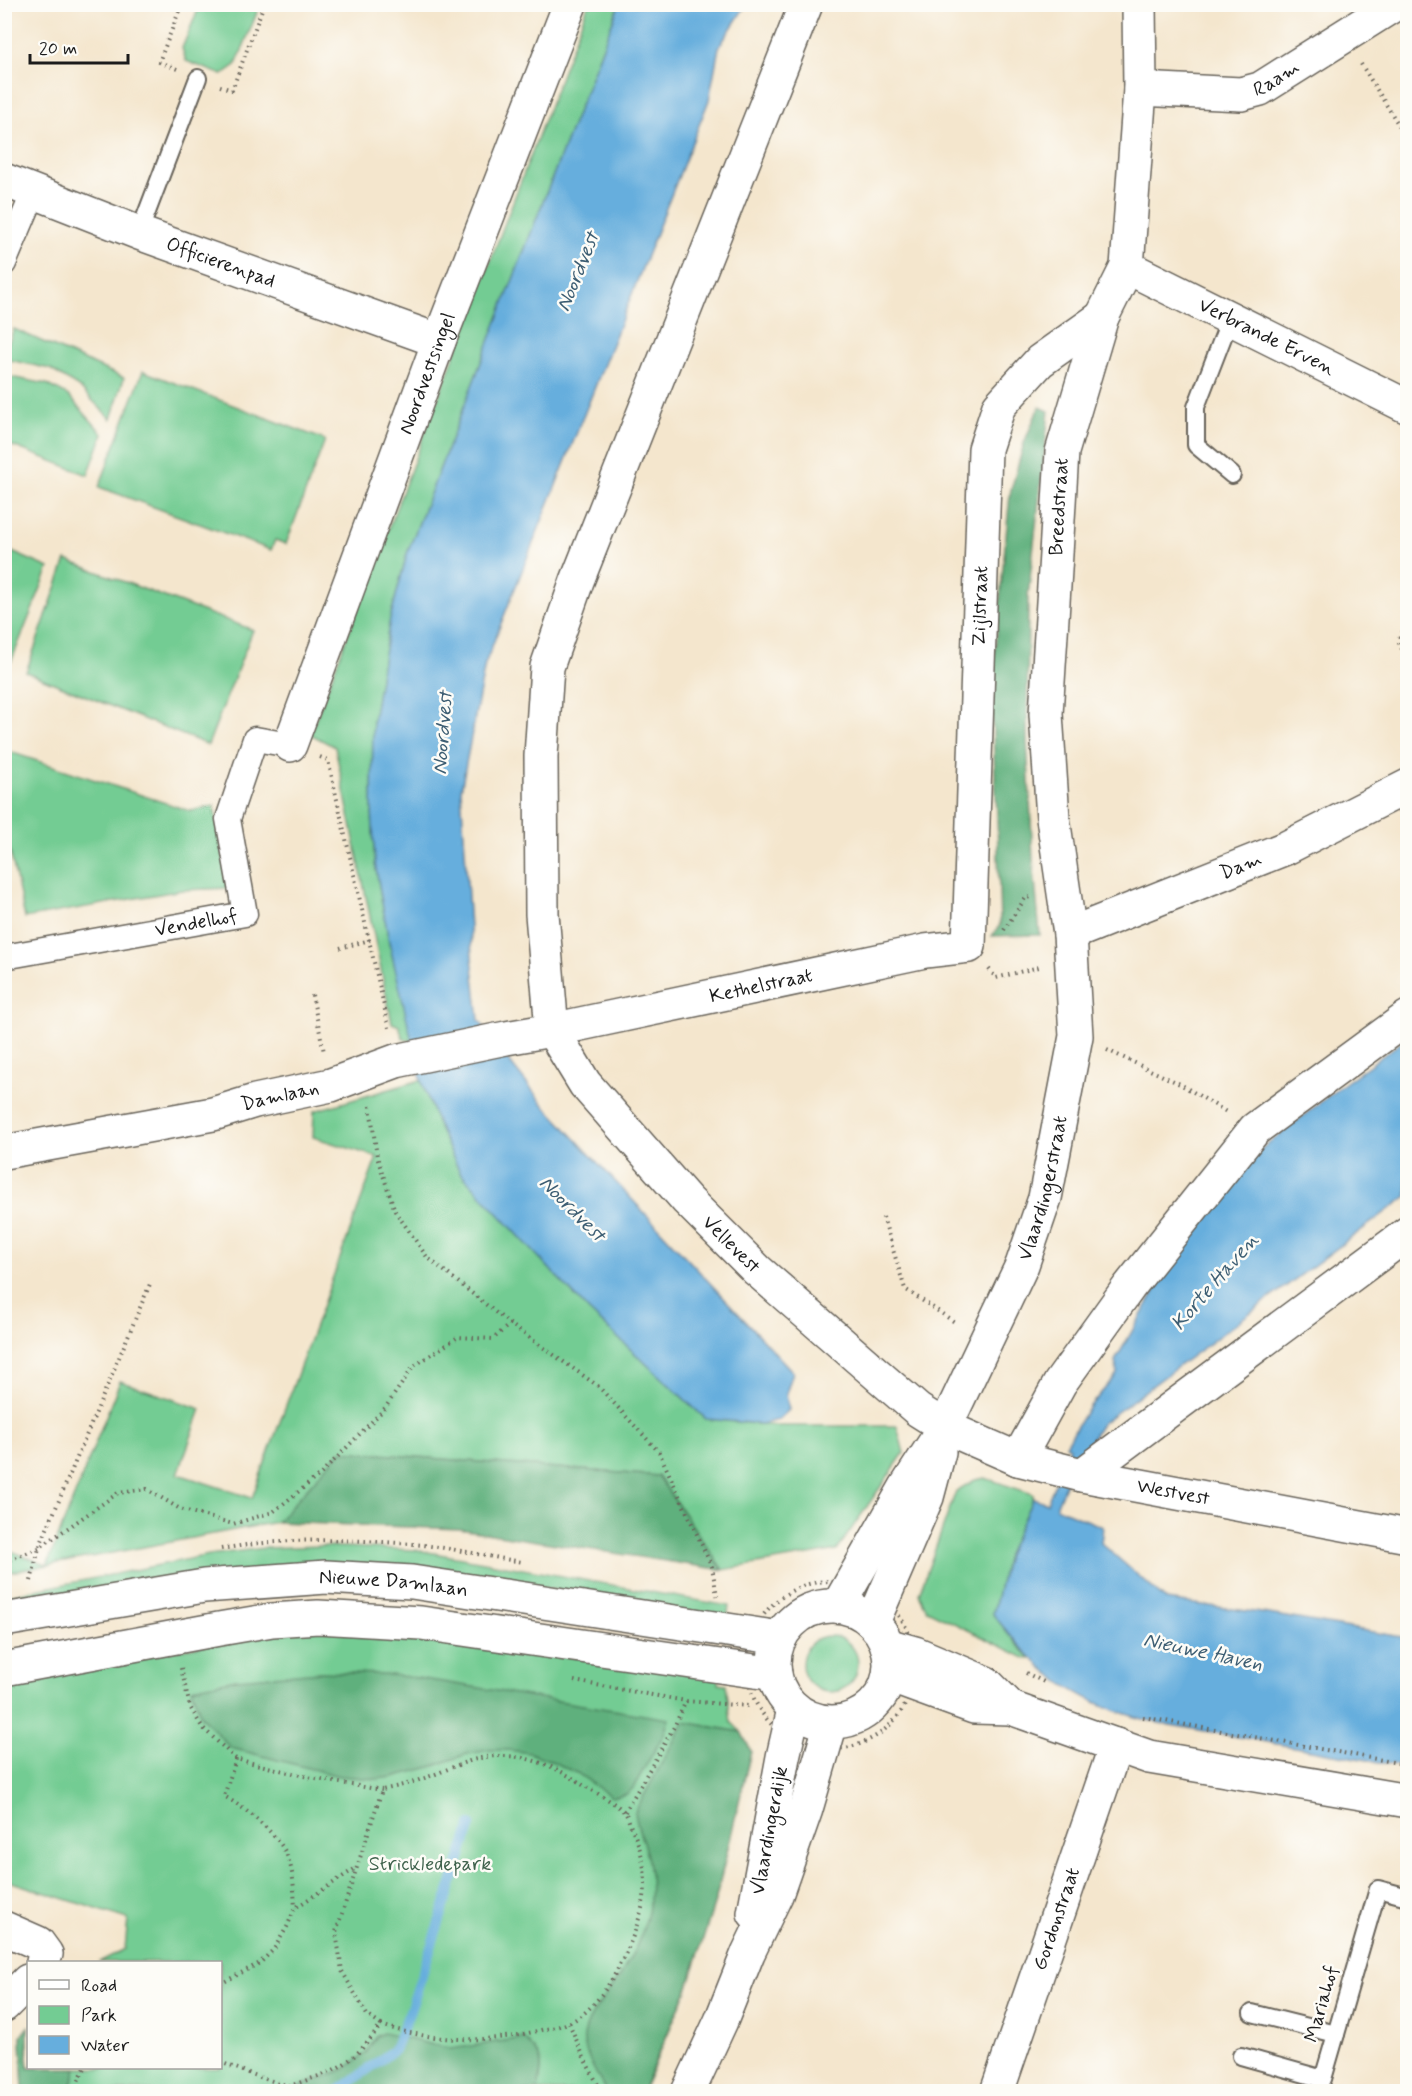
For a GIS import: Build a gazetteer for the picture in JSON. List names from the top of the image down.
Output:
{
  "streets": {
    "street": [
      "Raam",
      "Officierenpad",
      "Verbrande Erven",
      "Noordvestsingel",
      "Breedstraat",
      "Zijlstraat",
      "Dam",
      "Vendelhof",
      "Kethelstraat",
      "Damlaan",
      "Vlaardingerstraat",
      "Vellevest",
      "Westvest",
      "Nieuwe Damlaan",
      "Vlaardingerdijk",
      "Gordonstraat"
    ],
    "lane": ["Mariahof"]
  },
  "crossings": [
    ["Raam", "Breedstraat"],
    ["Officierenpad", "Noordvestsingel"],
    ["Verbrande Erven", "Breedstraat"],
    ["Noordvestsingel", "Vendelhof"],
    ["Breedstraat", "Zijlstraat"],
    ["Breedstraat", "Dam"],
    ["Breedstraat", "Vlaardingerstraat"],
    ["Zijlstraat", "Kethelstraat"],
    ["Dam", "Vlaardingerstraat"],
    ["Kethelstraat", "Damlaan"],
    ["Kethelstraat", "Vellevest"],
    ["Damlaan", "Vellevest"],
    ["Vlaardingerstraat", "Vellevest"],
    ["Vlaardingerstraat", "Westvest"],
    ["Vlaardingerstraat", "Nieuwe Damlaan"],
    ["Vlaardingerstraat", "Vlaardingerdijk"],
    ["Vellevest", "Westvest"],
    ["Nieuwe Damlaan", "Vlaardingerdijk"]
  ],
  "water": ["Noordvest", "Korte Haven", "Nieuwe Haven"],
  "parks": ["Strickledepark"],
  "legend": ["Road", "Park", "Water"],
  "scale_bar": "20 m"
}
